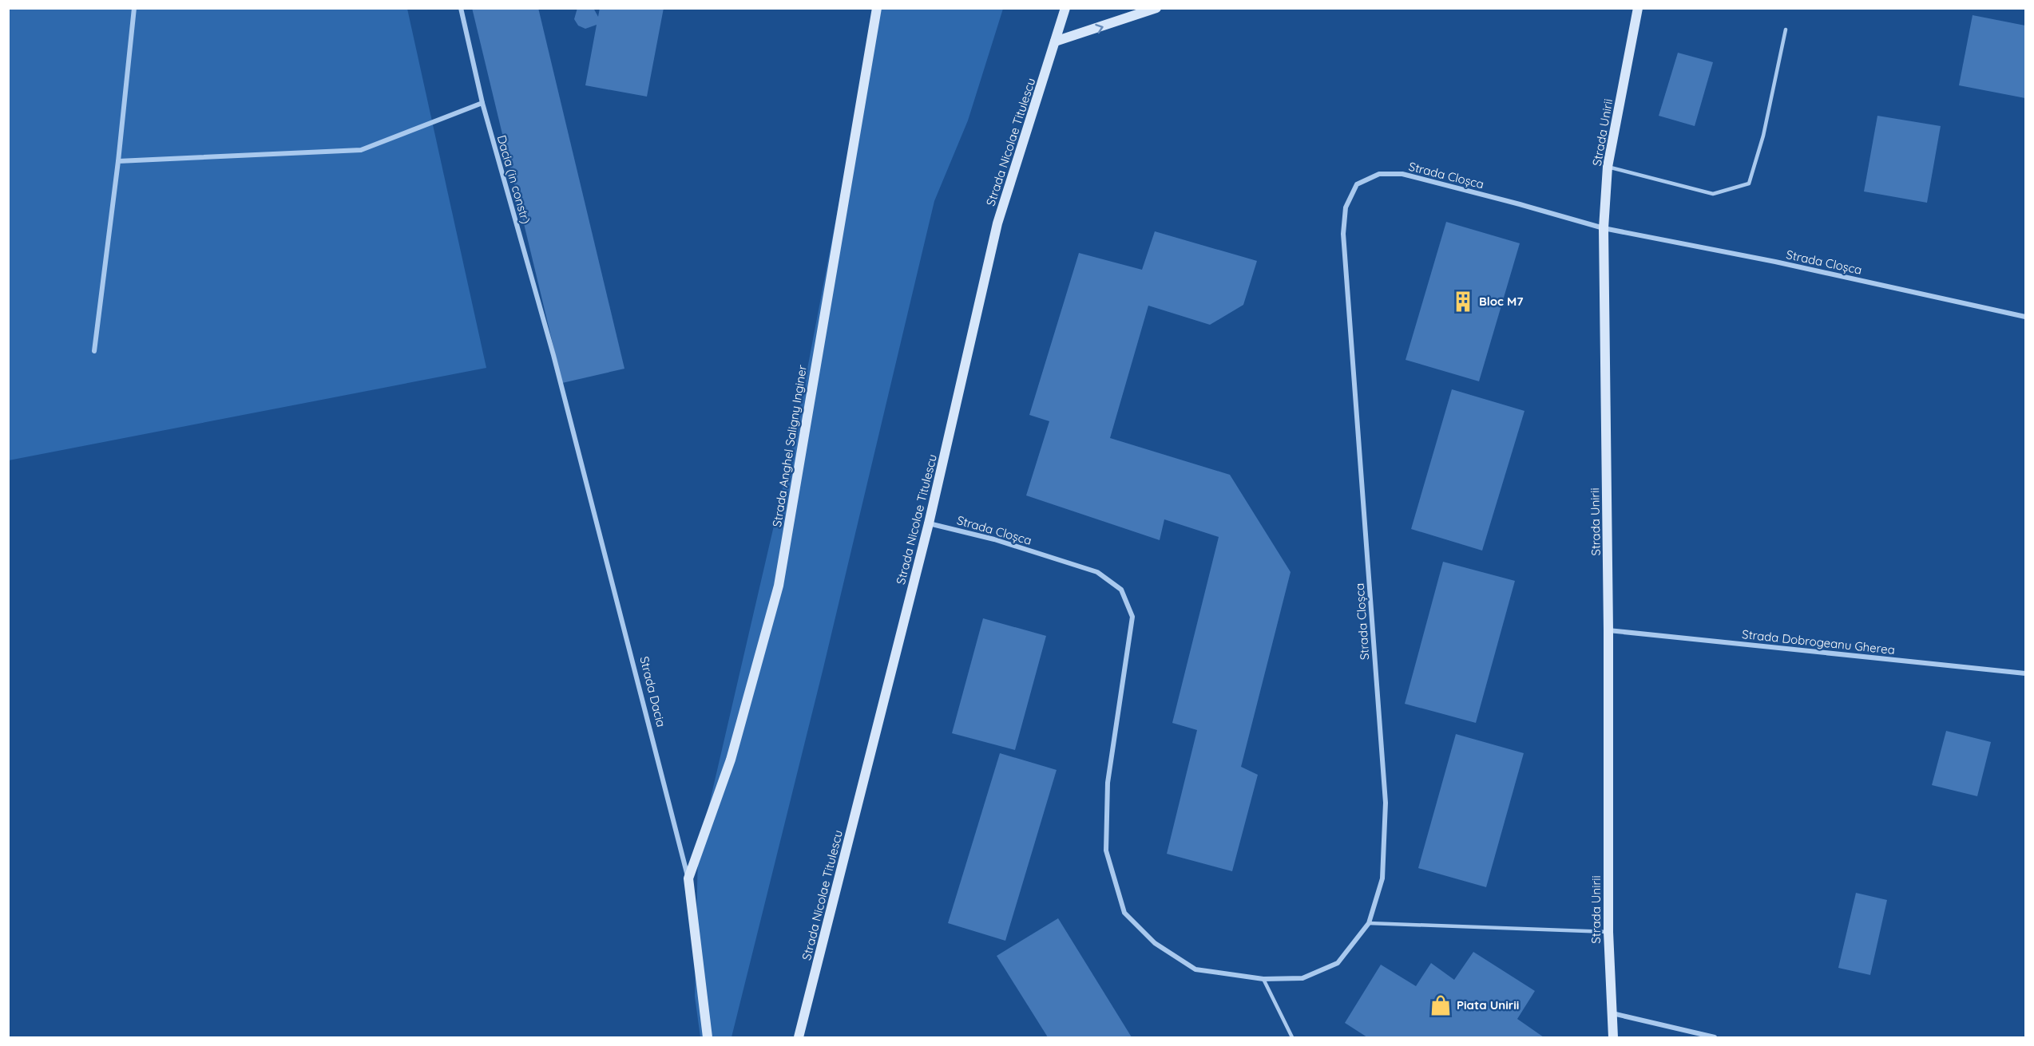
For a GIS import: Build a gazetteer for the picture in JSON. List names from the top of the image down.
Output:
{
  "streets": {
    "street": [
      "Strada Unirii",
      "Strada Nicolae Titulescu",
      "Strada Cloșca",
      "Dacia (in constr)",
      "Strada Anghel Saligny Inginer",
      "Strada Dobrogeanu Gherea",
      "Strada Dacia"
    ]
  },
  "crossings": [
    ["Strada Unirii", "Strada Cloșca"],
    ["Strada Unirii", "Strada Dobrogeanu Gherea"],
    ["Strada Nicolae Titulescu", "Strada Cloșca"],
    ["Dacia (in constr)", "Strada Dacia"],
    ["Strada Anghel Saligny Inginer", "Strada Dacia"]
  ],
  "places": {
    "building": ["Bloc M7"],
    "shop": ["Piata Unirii"]
  }
}
